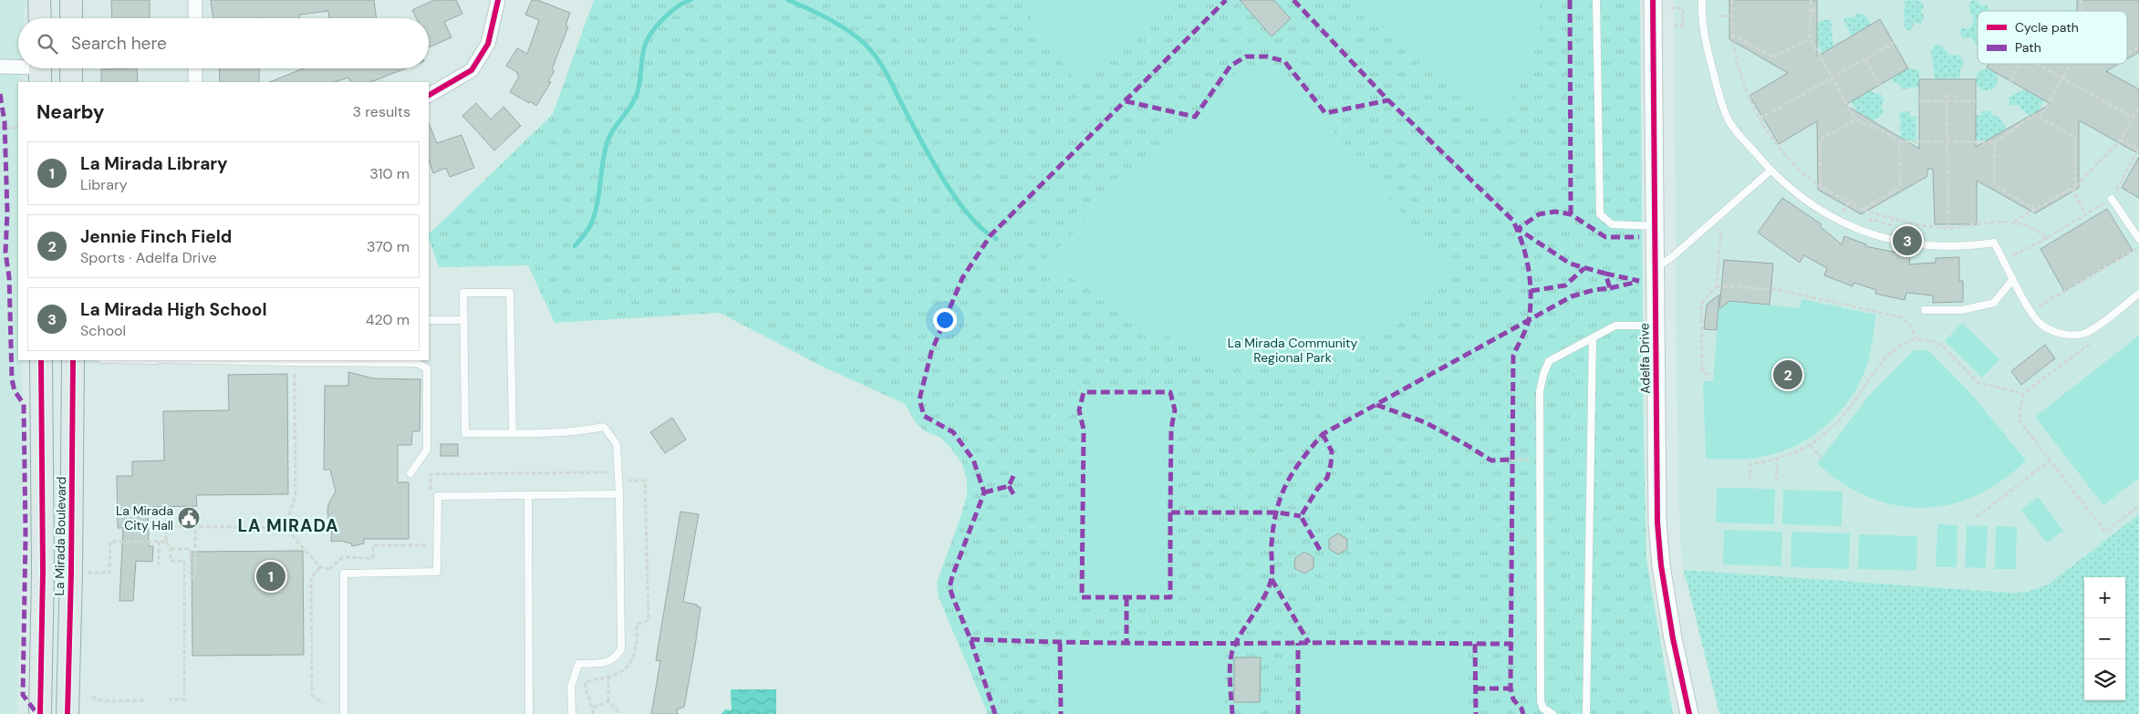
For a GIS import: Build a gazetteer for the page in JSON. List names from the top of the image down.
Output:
{
  "streets": {
    "main road": ["La Mirada Boulevard"],
    "street": ["Adelfa Drive"]
  },
  "districts": ["LA MIRADA"],
  "parks": ["La Mirada Community Regional Park"],
  "places": {
    "public building": ["La Mirada City Hall"]
  },
  "legend": ["Cycle path", "Path"],
  "page": {
    "search": "Search here",
    "heading": ["Nearby", "3 results"],
    "list": [
      {
        "mark": "1",
        "name": "La Mirada Library",
        "note": "Library",
        "value": "310 m"
      },
      {
        "mark": "2",
        "name": "Jennie Finch Field",
        "note": "Sports · Adelfa Drive",
        "value": "370 m"
      },
      {
        "mark": "3",
        "name": "La Mirada High School",
        "note": "School",
        "value": "420 m"
      }
    ],
    "pins": ["3", "2", "1"],
    "map_buttons": ["+", "−"]
  }
}
